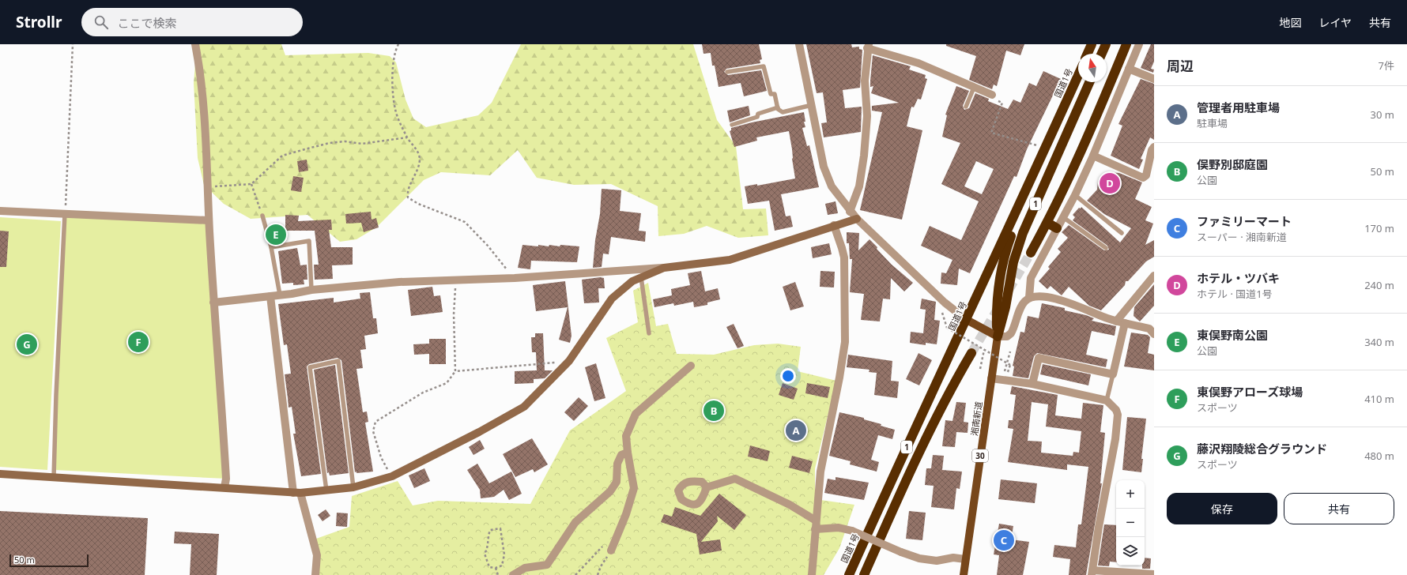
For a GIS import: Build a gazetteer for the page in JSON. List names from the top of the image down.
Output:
{
  "streets": {
    "highway": ["国道1号", "1"],
    "main road": ["湘南新道", "30"]
  },
  "crossings": [
    ["国道1号", "1"],
    ["1", "湘南新道"]
  ],
  "scale_bar": "50 m",
  "north": "top",
  "page": {
    "header": "Strollr",
    "search": "ここで検索",
    "nav": ["地図", "レイヤ", "共有"],
    "heading": ["周辺", "7件"],
    "list": [
      {
        "mark": "A",
        "name": "管理者用駐車場",
        "note": "駐車場",
        "value": "30 m"
      },
      {
        "mark": "B",
        "name": "俣野別邸庭園",
        "note": "公園",
        "value": "50 m"
      },
      {
        "mark": "C",
        "name": "ファミリーマート",
        "note": "スーパー · 湘南新道",
        "value": "170 m"
      },
      {
        "mark": "D",
        "name": "ホテル・ツバキ",
        "note": "ホテル · 国道1号",
        "value": "240 m"
      },
      {
        "mark": "E",
        "name": "東俣野南公園",
        "note": "公園",
        "value": "340 m"
      },
      {
        "mark": "F",
        "name": "東俣野アローズ球場",
        "note": "スポーツ",
        "value": "410 m"
      },
      {
        "mark": "G",
        "name": "藤沢翔陵総合グラウンド",
        "note": "スポーツ",
        "value": "480 m"
      }
    ],
    "pins": [
      "D",
      "E",
      "F",
      "G",
      "B",
      "A",
      "C"
    ],
    "map_buttons": ["+", "−"],
    "buttons": ["保存", "共有"],
    "scale": "50 m"
  }
}
